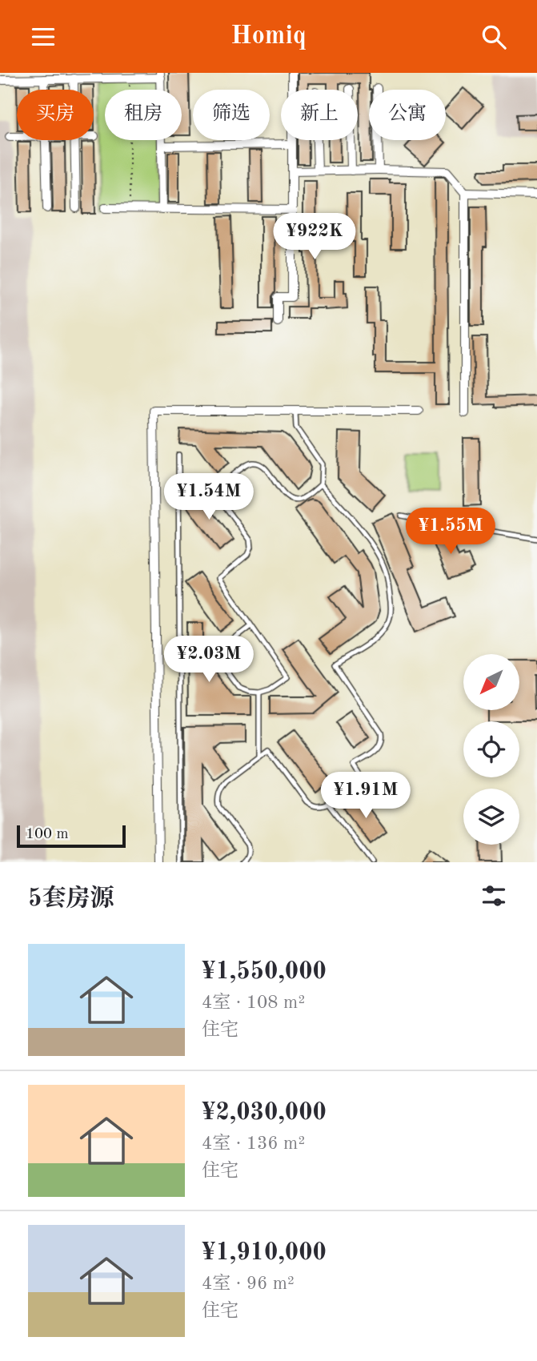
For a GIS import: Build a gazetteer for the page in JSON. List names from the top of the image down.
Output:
{
  "scale_bar": "100 m",
  "north": "bottom left",
  "page": {
    "header": "Homiq",
    "chip": [
      "买房",
      "租房",
      "筛选",
      "新上",
      "公寓"
    ],
    "price": [
      "¥922K",
      "¥1.54M",
      "¥1.55M",
      "¥2.03M",
      "¥1.91M"
    ],
    "scale": "100 m",
    "heading": "5套房源",
    "list": [
      {
        "name": "¥1,550,000",
        "note": "4室 · 108 m² · 住宅"
      },
      {
        "name": "¥2,030,000",
        "note": "4室 · 136 m² · 住宅"
      },
      {
        "name": "¥1,910,000",
        "note": "4室 · 96 m² · 住宅"
      }
    ]
  }
}
